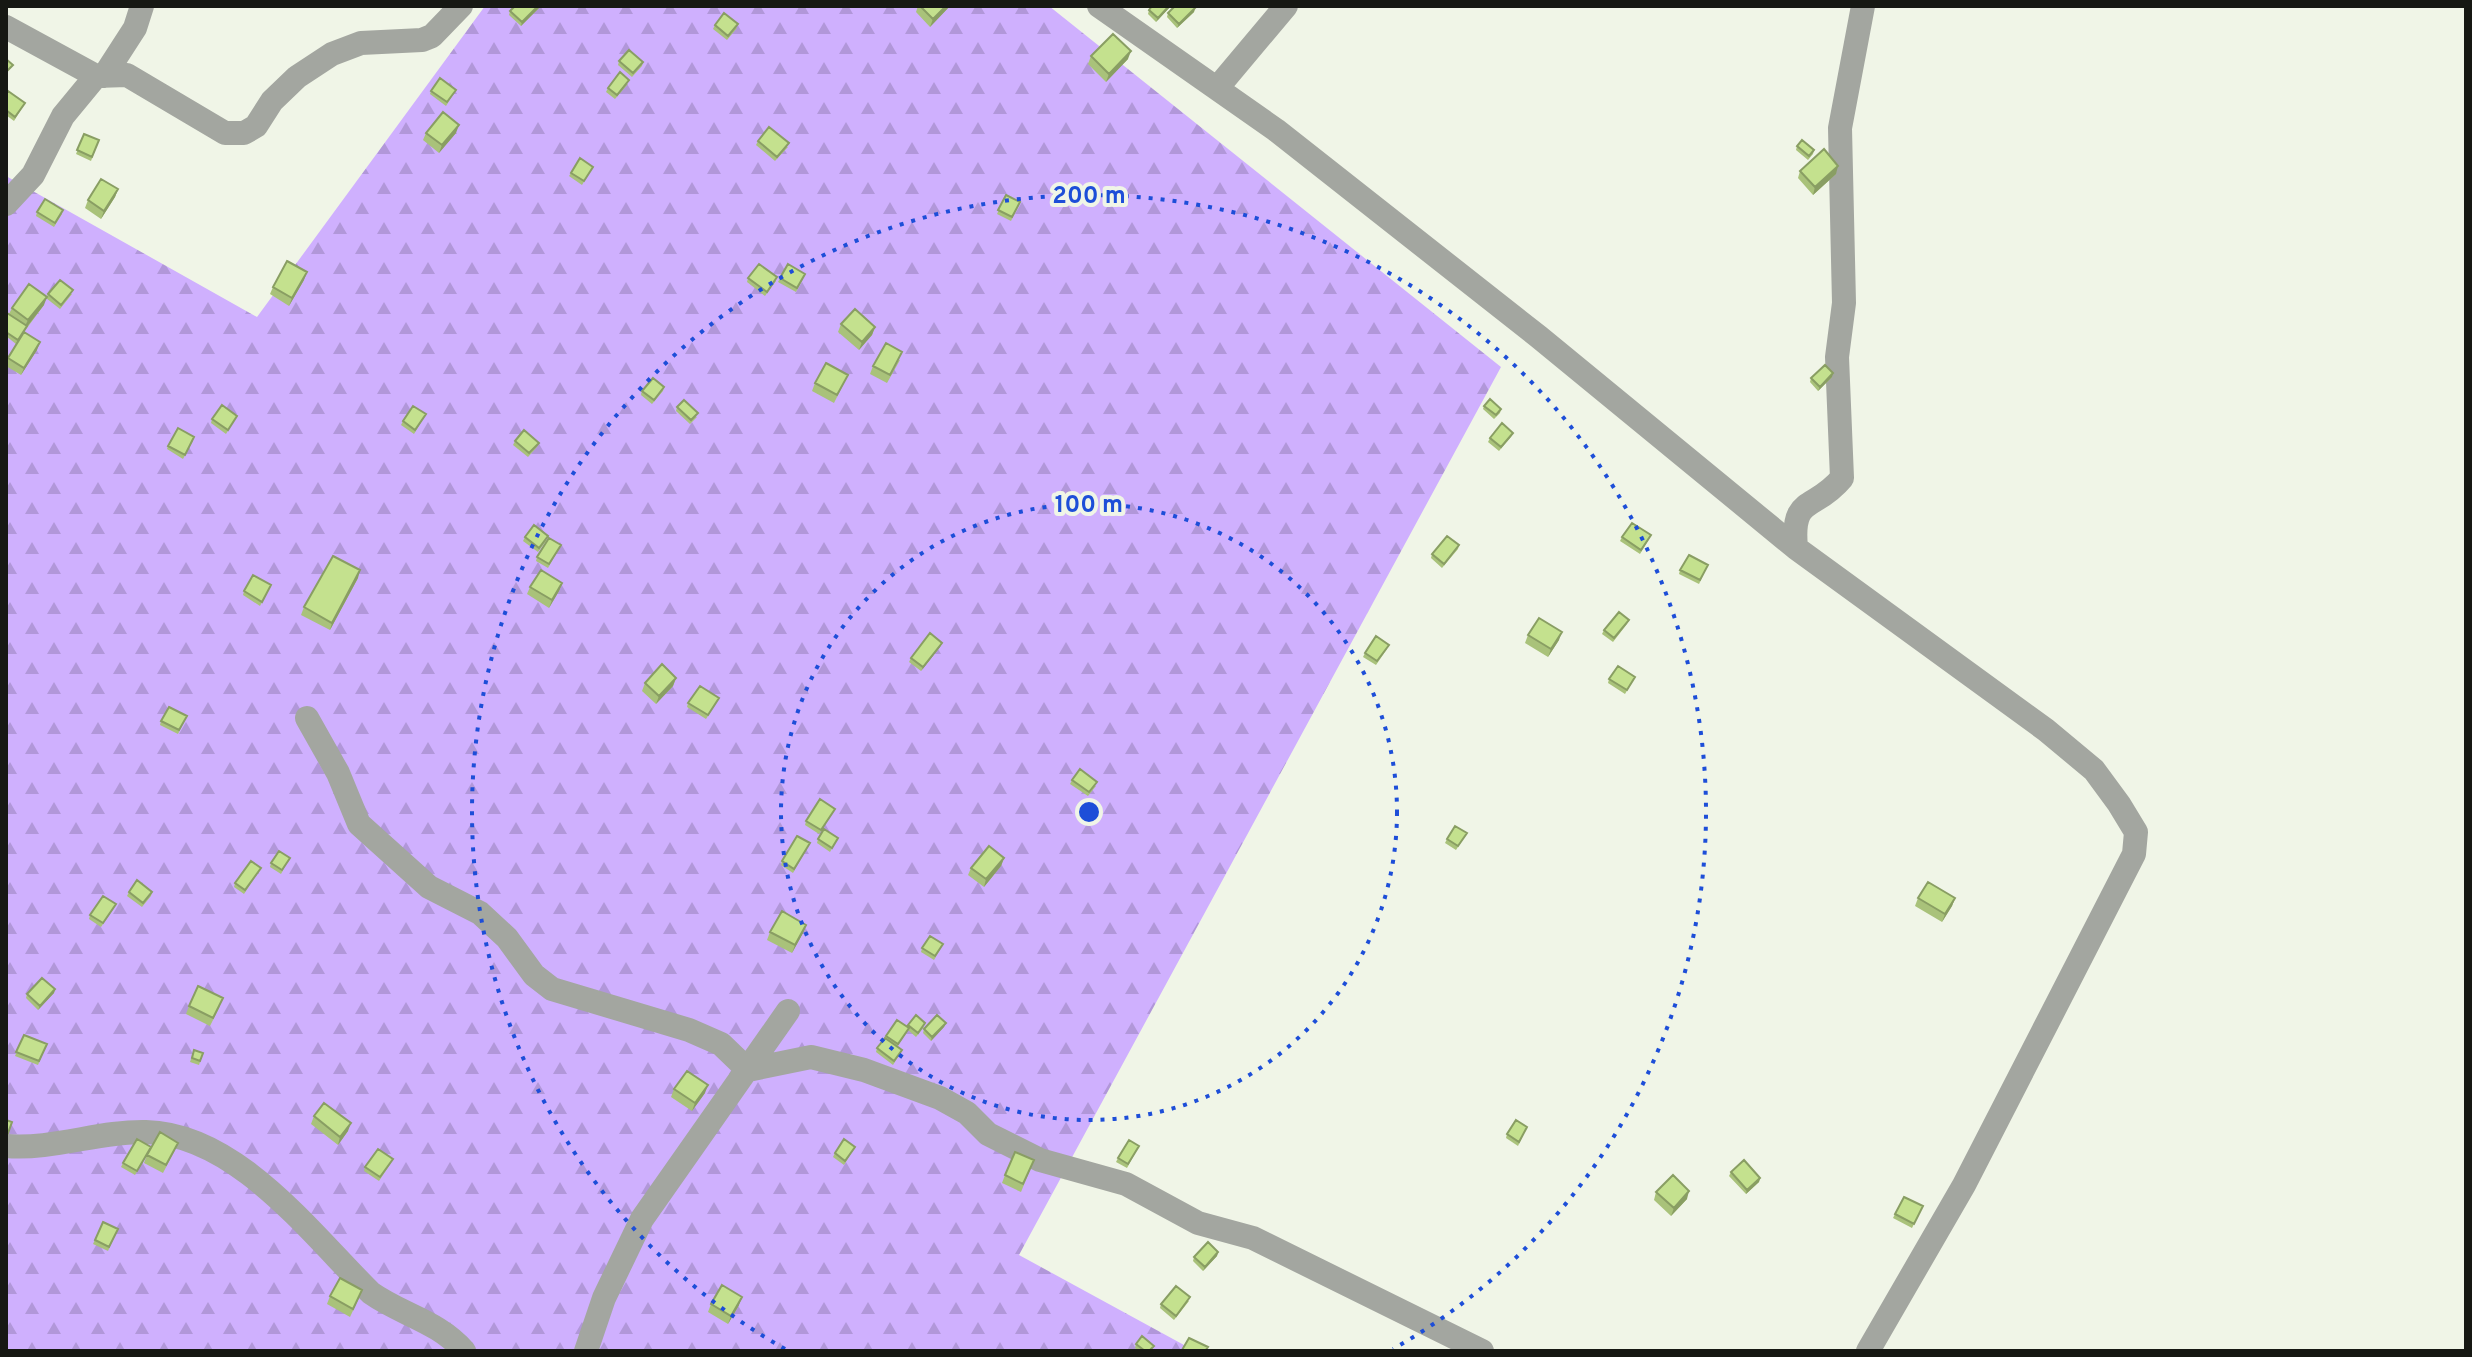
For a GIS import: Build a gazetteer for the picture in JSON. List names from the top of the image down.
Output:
{
  "rings": ["200 m", "100 m"]
}
